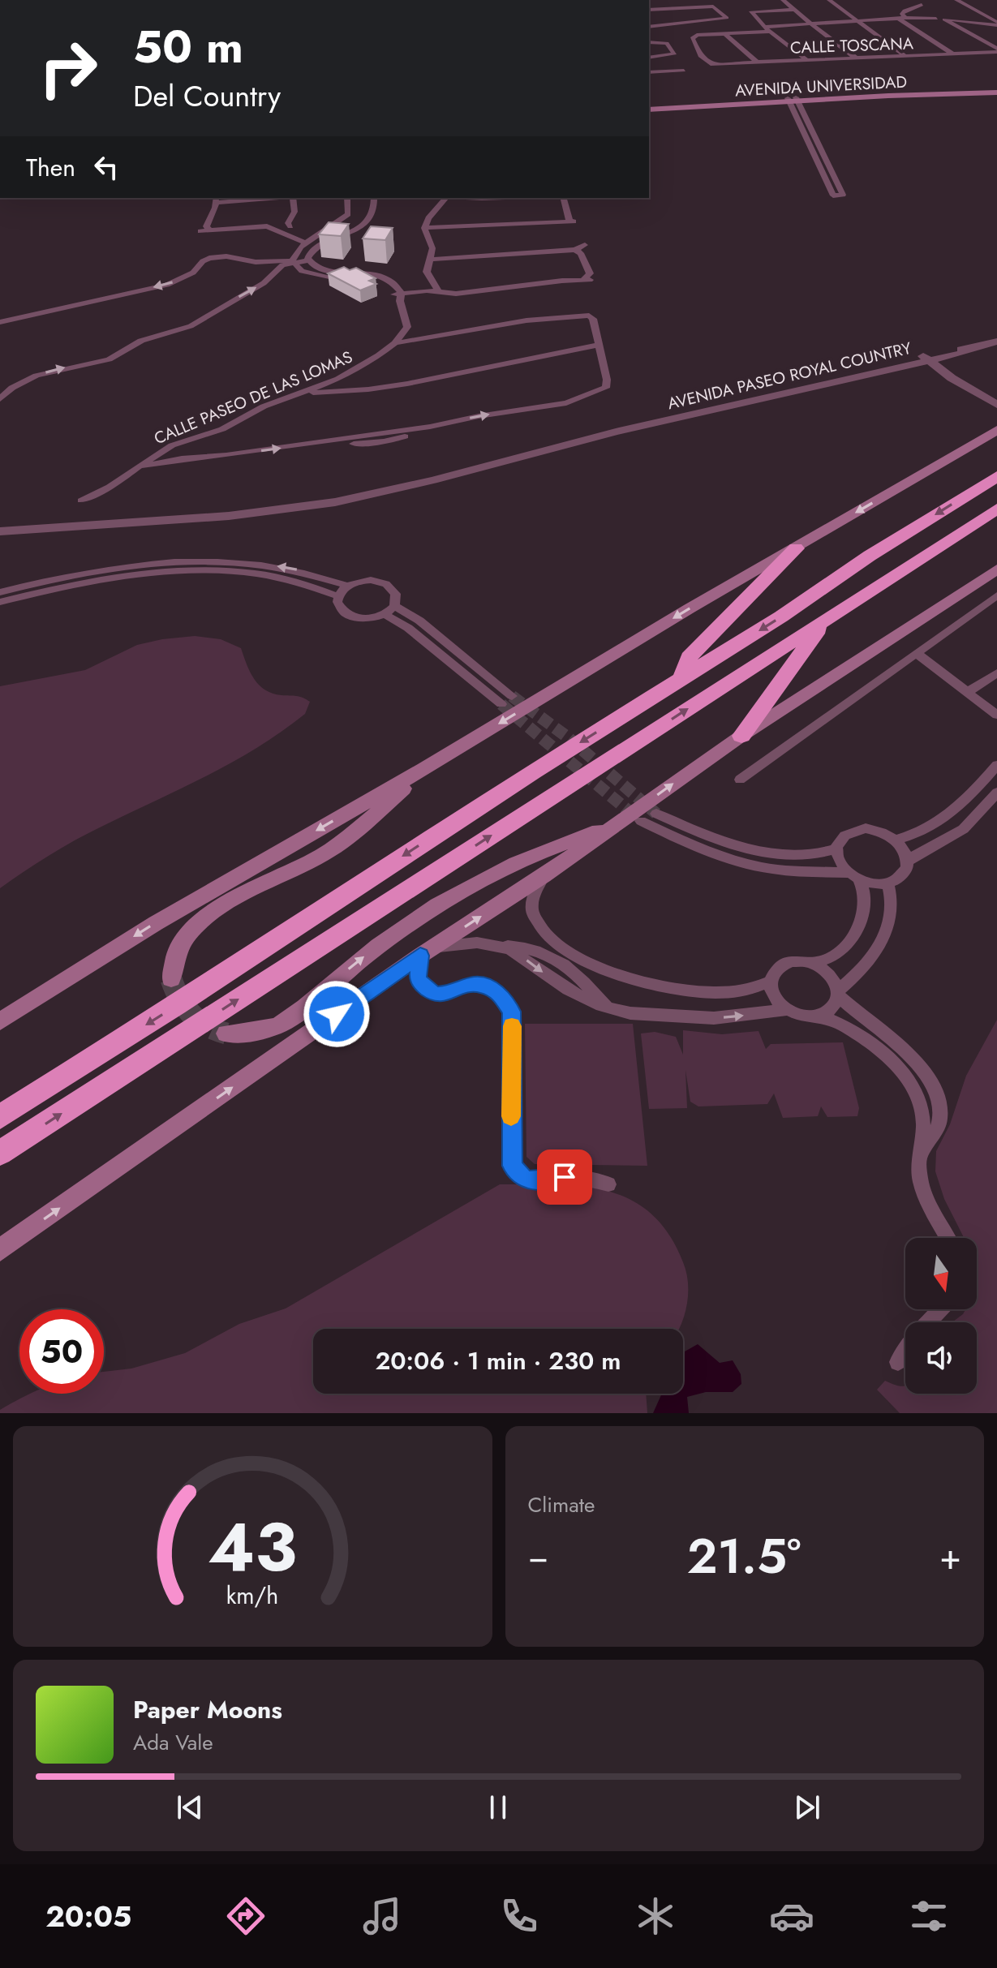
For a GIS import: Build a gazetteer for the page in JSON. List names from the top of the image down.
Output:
{
  "streets": {
    "main road": ["AVENIDA UNIVERSIDAD"],
    "street": ["CALLE TOSCANA", "AVENIDA PASEO ROYAL COUNTRY", "CALLE PASEO DE LAS LOMAS"]
  },
  "north": "bottom",
  "page": {
    "turn": ["50 m", "Del Country"],
    "then": "Then",
    "limit": "50",
    "trip": "20:06 · 1 min · 230 m",
    "tile": "Climate",
    "heat": ["−", "21.5°", "+"],
    "song": ["Paper Moons", "Ada Vale"],
    "tabs": "20:05",
    "gauge": ["43", "km/h"]
  }
}
